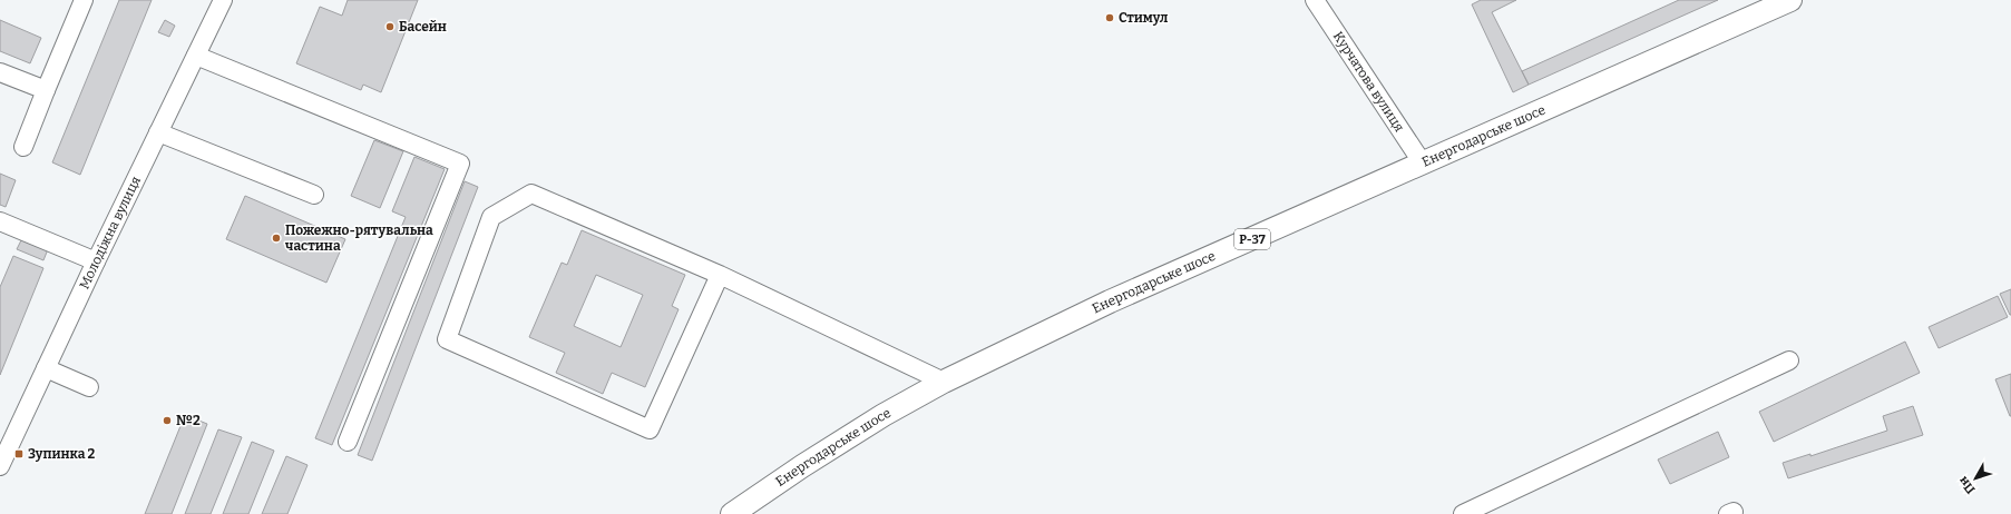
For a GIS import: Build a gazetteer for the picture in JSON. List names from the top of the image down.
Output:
{
  "streets": {
    "main road": ["Енергодарське шосе", "Р-37"],
    "street": ["Курчатова вулиця", "Молодіжна вулиця"]
  },
  "crossings": [
    ["Курчатова вулиця", "Енергодарське шосе"]
  ],
  "places": {
    "other": [
      "Стимул",
      "Басейн",
      "Пожежно-рятувальна частина",
      "№2"
    ],
    "transit": ["Зупинка 2"]
  },
  "north": "bottom left"
}
